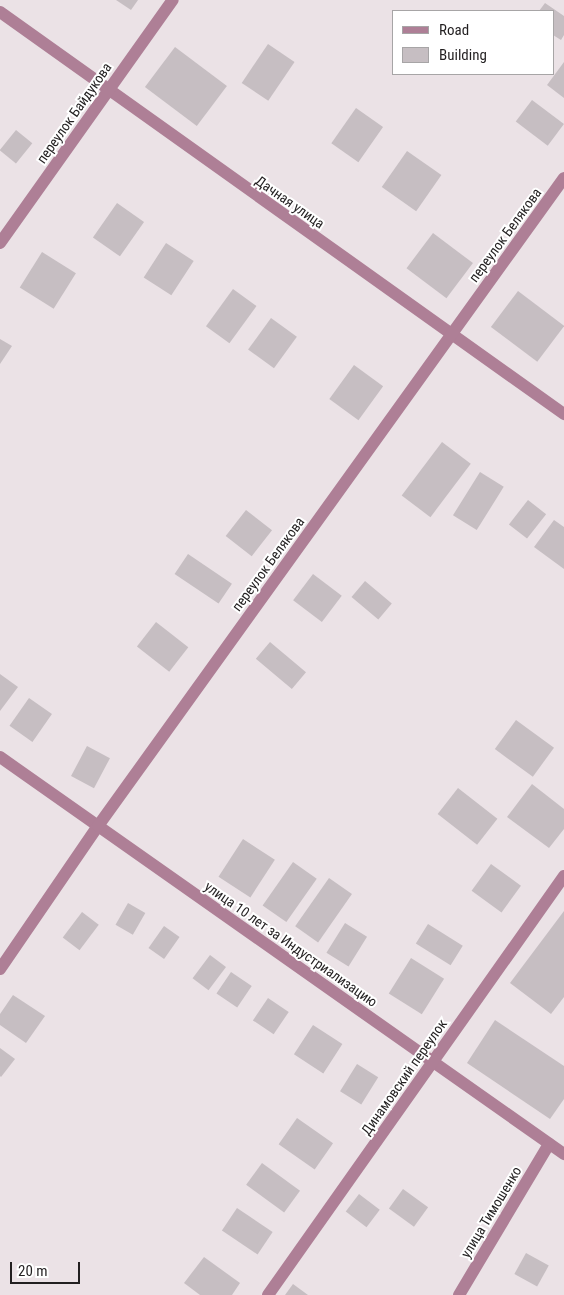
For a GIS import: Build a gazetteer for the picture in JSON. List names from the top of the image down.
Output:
{
  "streets": {
    "street": [
      "переулок Байдукова",
      "Дачная улица",
      "переулок Белякова",
      "улица 10 лет за Индустриализацию",
      "Динамовский переулок",
      "улица Тимошенко"
    ]
  },
  "crossings": [
    ["переулок Байдукова", "Дачная улица"],
    ["Дачная улица", "переулок Белякова"],
    ["переулок Белякова", "улица 10 лет за Индустриализацию"],
    ["улица 10 лет за Индустриализацию", "Динамовский переулок"],
    ["улица 10 лет за Индустриализацию", "улица Тимошенко"]
  ],
  "legend": ["Road", "Building"],
  "scale_bar": "20 m"
}
